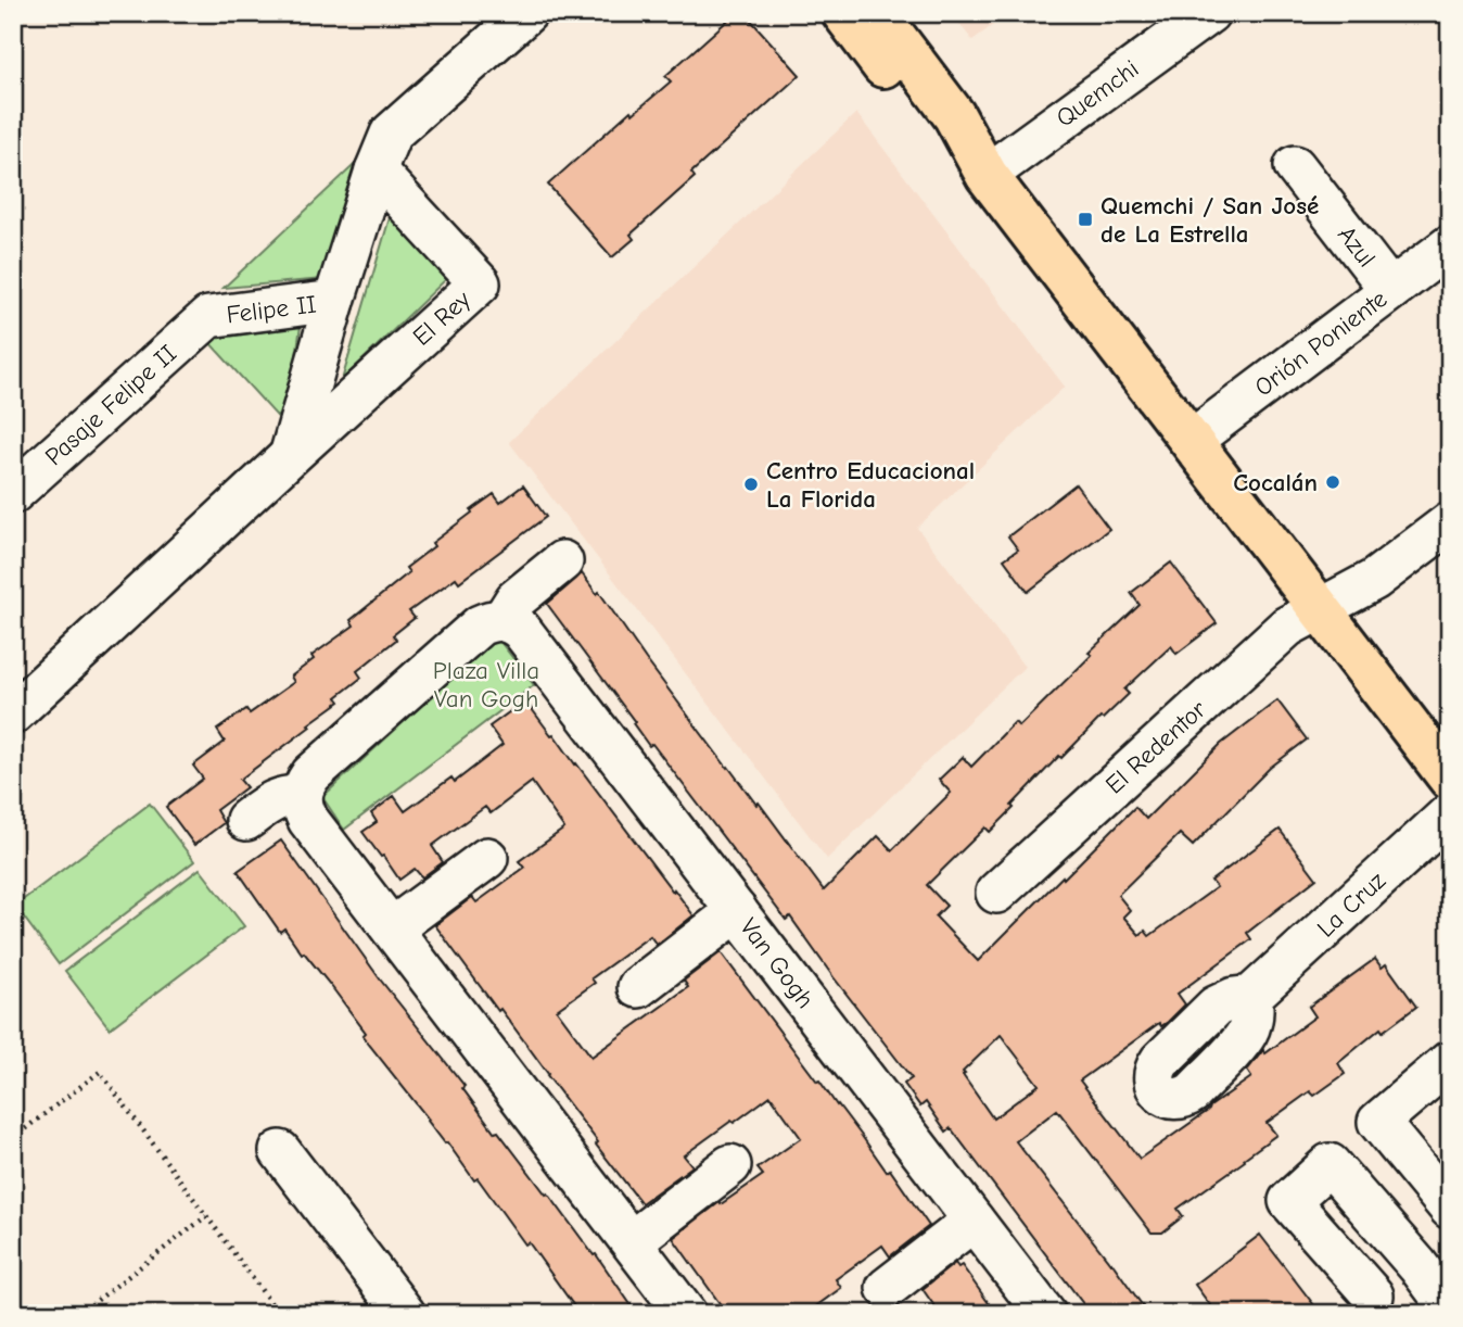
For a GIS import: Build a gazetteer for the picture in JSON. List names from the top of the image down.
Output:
{
  "streets": {
    "street": [
      "Quemchi",
      "Azul",
      "Felipe II",
      "El Rey",
      "Orión Poniente",
      "Pasaje Felipe II",
      "El Redentor",
      "La Cruz",
      "Van Gogh"
    ]
  },
  "crossings": [
    ["Azul", "Orión Poniente"],
    ["Felipe II", "Pasaje Felipe II"]
  ],
  "parks": ["Plaza Villa Van Gogh"],
  "places": {
    "transit": ["Quemchi / San José de La Estrella"],
    "other": ["Cocalán", "Centro Educacional La Florida"]
  }
}
